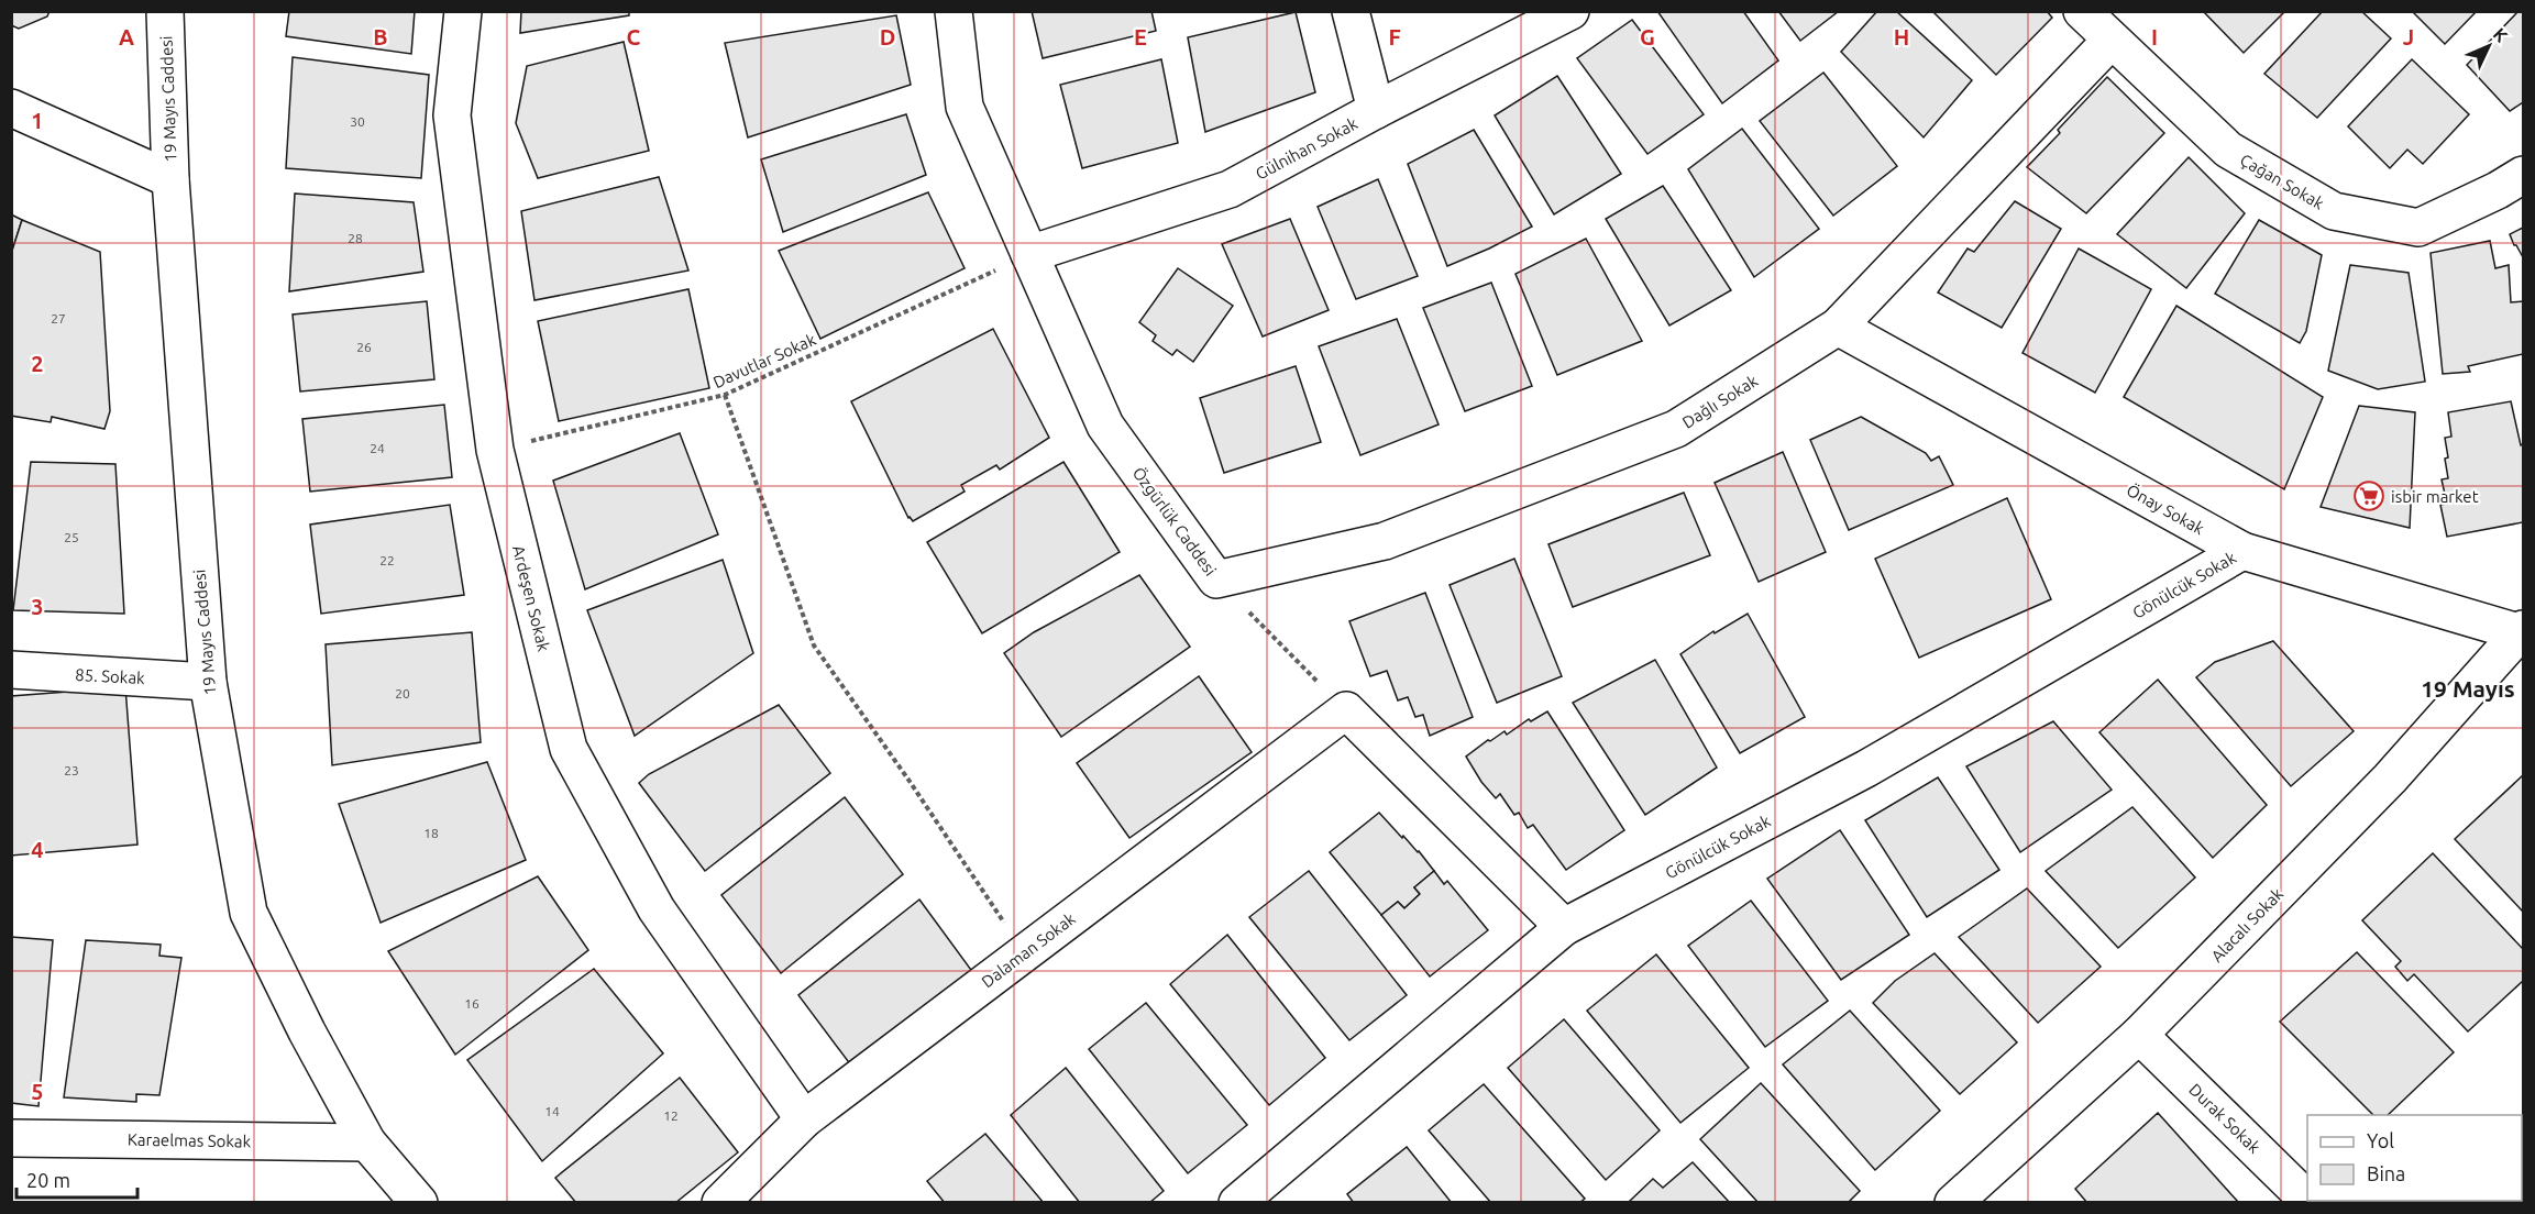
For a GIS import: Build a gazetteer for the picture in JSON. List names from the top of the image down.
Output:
{
  "streets": {
    "street": [
      "19 Mayıs Caddesi",
      "Gülnihan Sokak",
      "Çağan Sokak",
      "Dağlı Sokak",
      "Önay Sokak",
      "Özgürlük Caddesi",
      "Gönülcük Sokak",
      "Ardeşen Sokak",
      "85. Sokak",
      "Alacalı Sokak",
      "Dalaman Sokak",
      "Durak Sokak",
      "Karaelmas Sokak"
    ],
    "path": ["Davutlar Sokak"]
  },
  "crossings": [
    ["19 Mayıs Caddesi", "85. Sokak"],
    ["19 Mayıs Caddesi", "Karaelmas Sokak"],
    ["Gülnihan Sokak", "Davutlar Sokak"],
    ["Gülnihan Sokak", "Özgürlük Caddesi"],
    ["Çağan Sokak", "Dağlı Sokak"],
    ["Davutlar Sokak", "Özgürlük Caddesi"],
    ["Davutlar Sokak", "Ardeşen Sokak"],
    ["Dağlı Sokak", "Önay Sokak"],
    ["Dağlı Sokak", "Özgürlük Caddesi"],
    ["Önay Sokak", "Gönülcük Sokak"],
    ["Önay Sokak", "Alacalı Sokak"],
    ["Özgürlük Caddesi", "Dalaman Sokak"],
    ["Ardeşen Sokak", "Dalaman Sokak"],
    ["Alacalı Sokak", "Durak Sokak"]
  ],
  "districts": ["19 Mayıs"],
  "places": {
    "supermarket": ["isbir market"]
  },
  "house_numbers": [
    "30",
    "28",
    "27",
    "26",
    "24",
    "25",
    "22",
    "20",
    "23",
    "18",
    "16",
    "14",
    "12"
  ],
  "legend": ["Yol", "Bina"],
  "scale_bar": "20 m",
  "north": "top right",
  "grid": {
    "columns": [
      "A",
      "B",
      "C",
      "D",
      "E",
      "F",
      "G",
      "H",
      "I",
      "J"
    ],
    "rows": [
      "1",
      "2",
      "3",
      "4",
      "5"
    ]
  }
}
